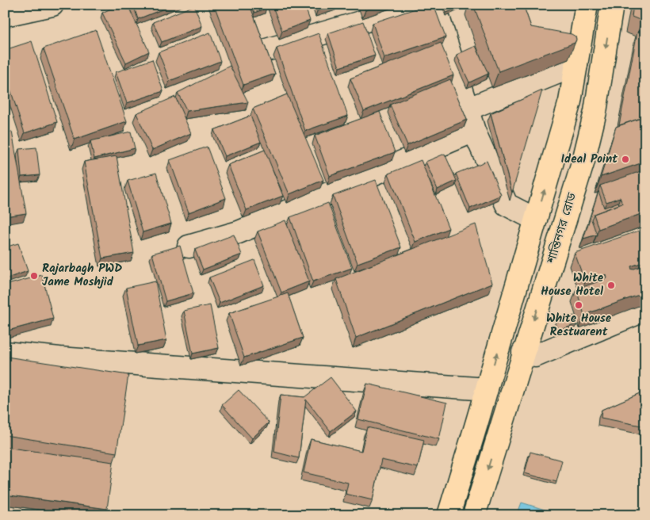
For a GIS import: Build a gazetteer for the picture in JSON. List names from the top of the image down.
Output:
{
  "streets": {
    "main road": ["শান্তিনগর রোড"]
  },
  "places": [
    "Ideal Point",
    "Rajarbagh PWD Jame Moshjid",
    "White House Hotel",
    "White House Restuarent"
  ]
}
